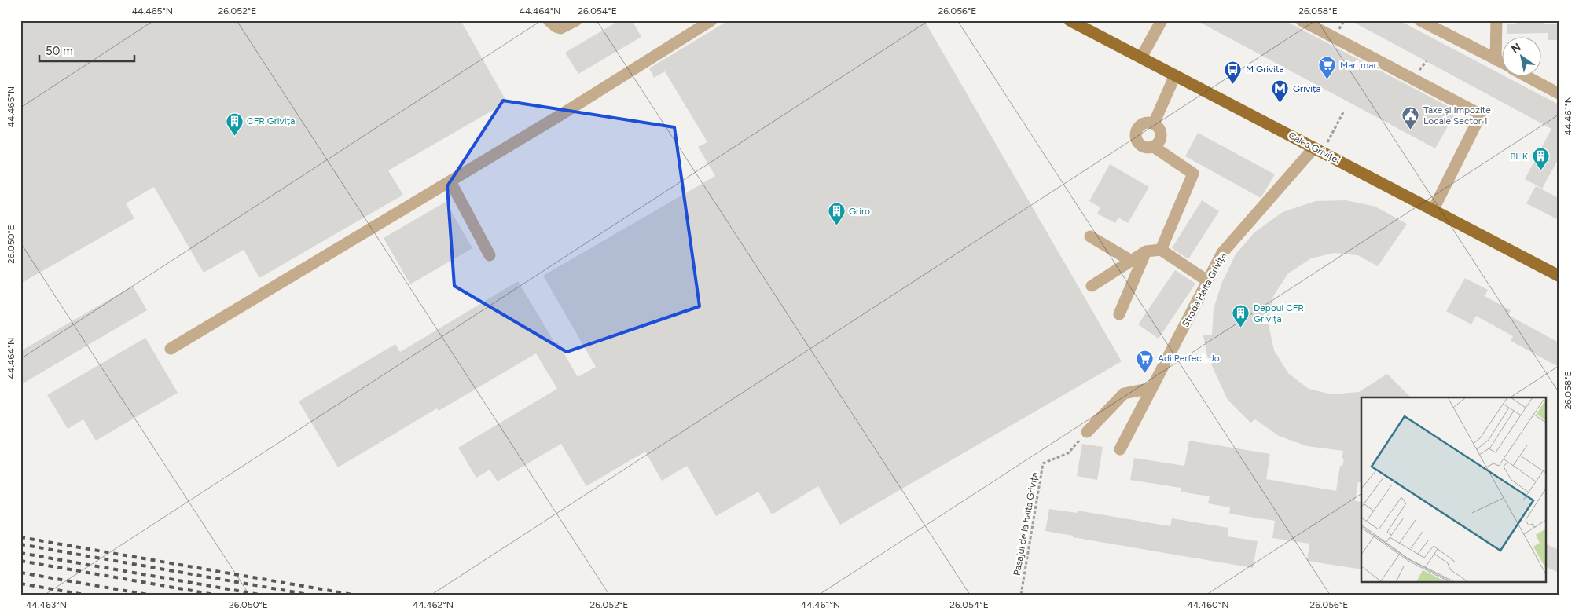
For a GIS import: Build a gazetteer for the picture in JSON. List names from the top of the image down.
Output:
{
  "streets": {
    "main road": ["Calea Griviței"],
    "street": ["Strada Halta Grivița"],
    "path": ["Pasajul de la halta Grivița"]
  },
  "crossings": [
    ["Calea Griviței", "Strada Halta Grivița"]
  ],
  "places": {
    "supermarket": ["Mari mar.", "Adi Perfect. Jo"],
    "bus stop": ["M Grivita"],
    "metro station": ["Grivița"],
    "public building": ["Taxe și Impozite Locale Sector 1"],
    "building": [
      "CFR Grivița",
      "Bl. K",
      "Griro",
      "Depoul CFR Grivița"
    ]
  },
  "scale_bar": "50 m",
  "north": "top left",
  "coordinates": [
    "44.465°N",
    "26.052°E",
    "44.464°N",
    "26.054°E",
    "26.056°E",
    "26.058°E",
    "44.461°N",
    "26.050°E",
    "44.463°N",
    "44.462°N",
    "44.460°N"
  ]
}
